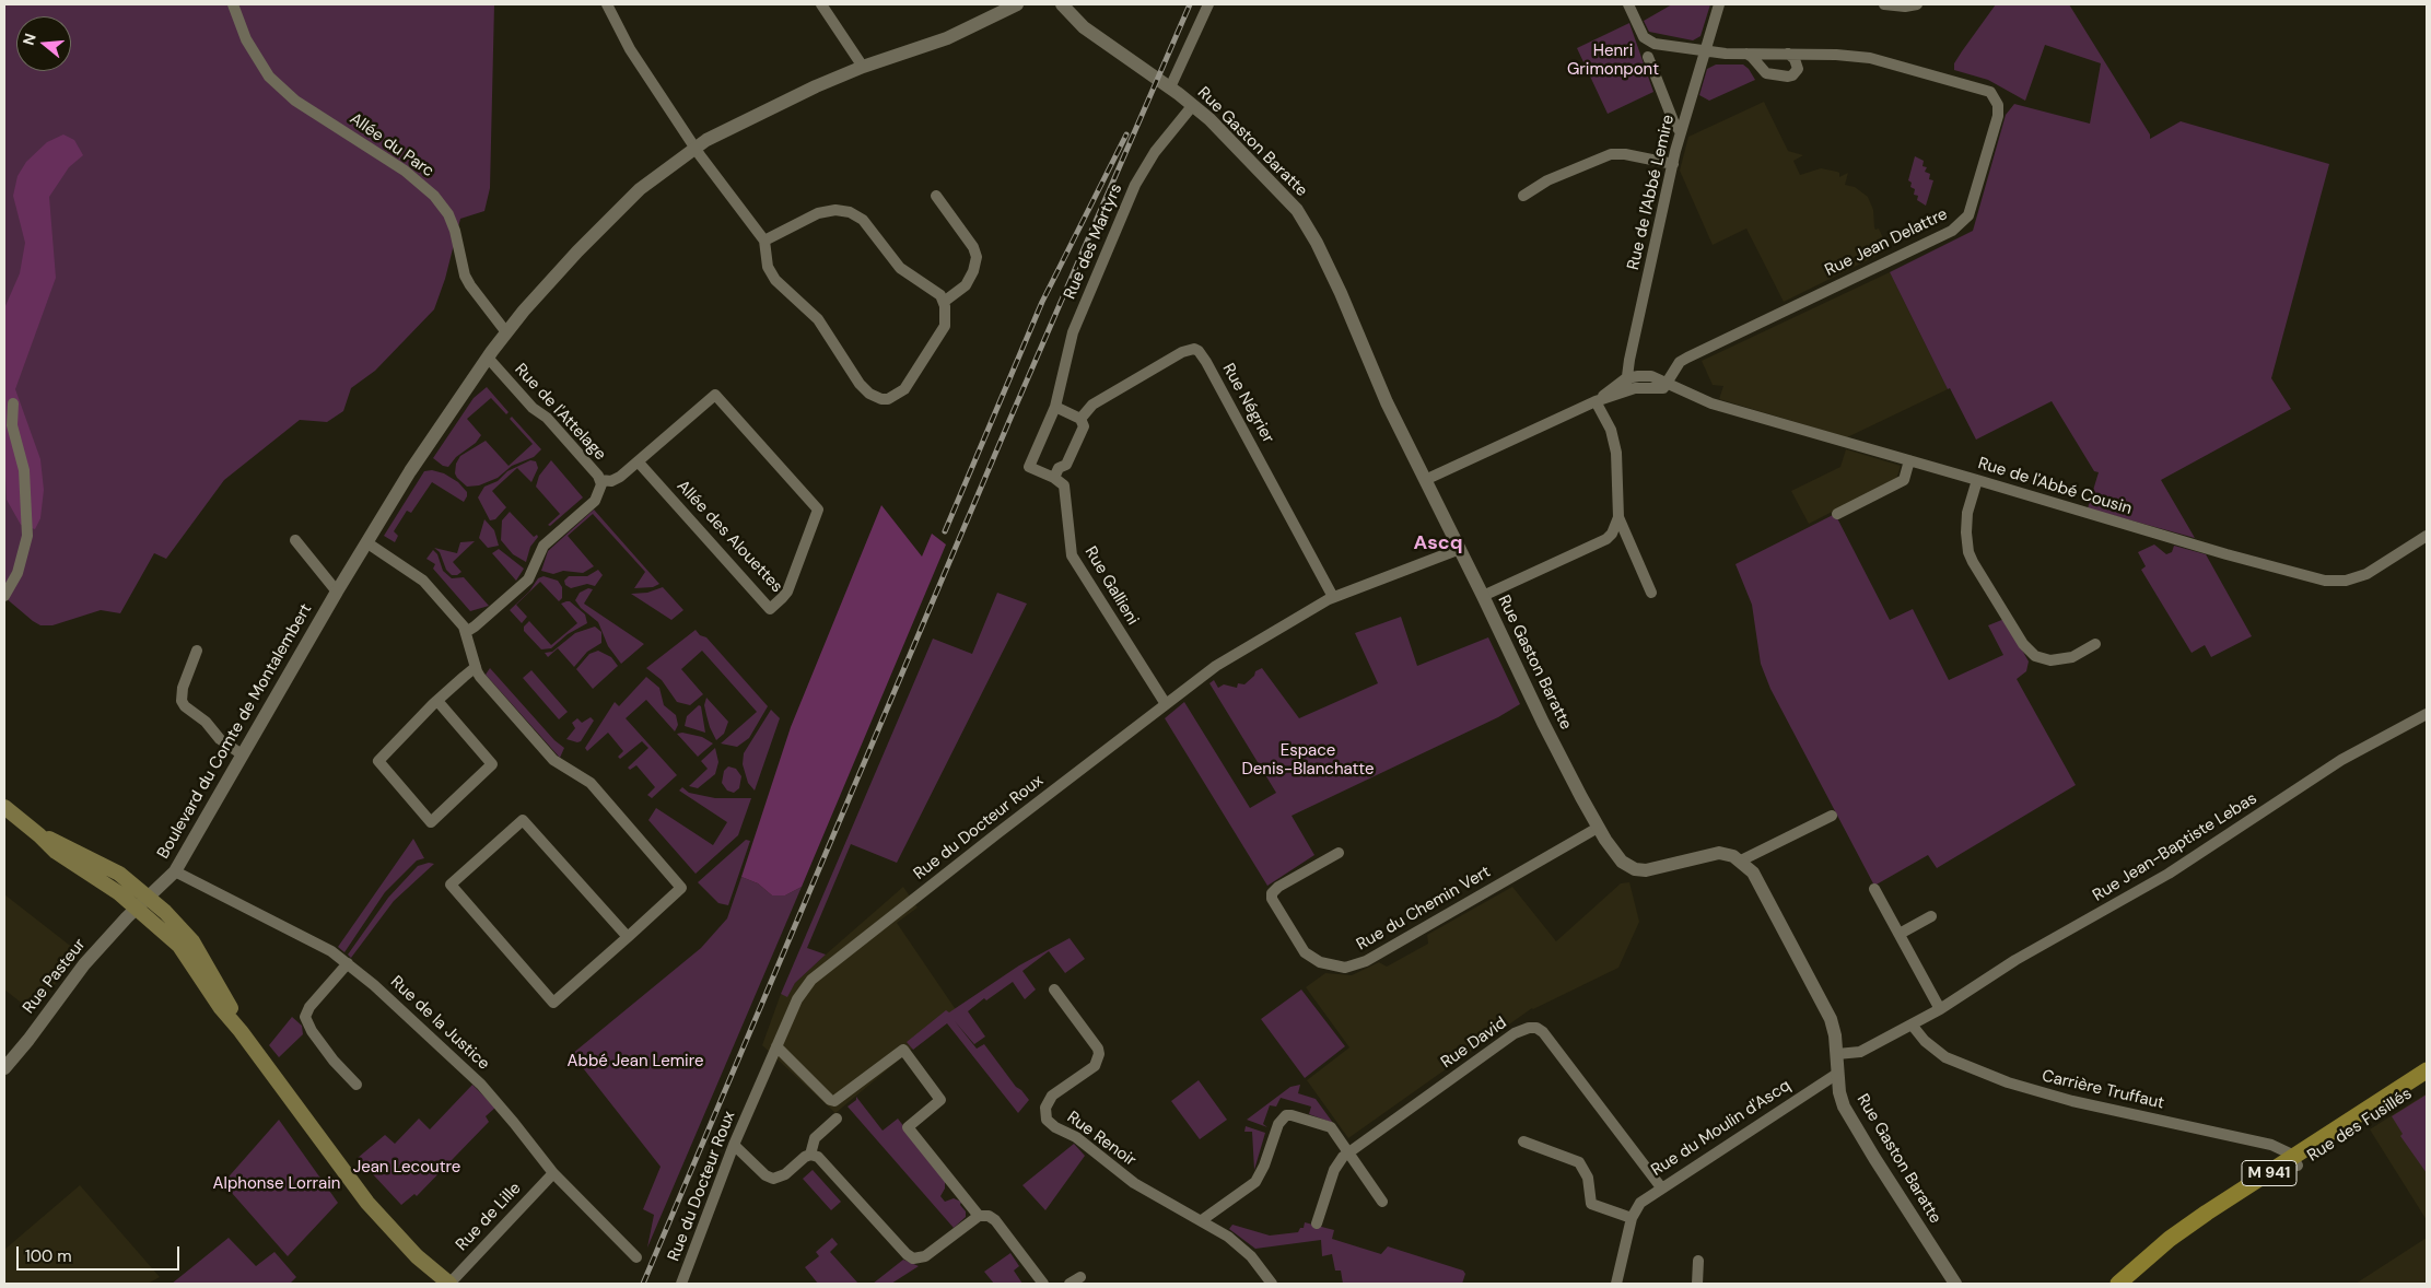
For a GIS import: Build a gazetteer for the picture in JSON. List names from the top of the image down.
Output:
{
  "streets": {
    "main road": ["Rue des Fusillés", "M 941"],
    "street": [
      "Rue Gaston Baratte",
      "Allée du Parc",
      "Rue de l'Abbé Lemire",
      "Rue des Martyrs",
      "Rue Jean Delattre",
      "Rue Négrier",
      "Rue de l'Attelage",
      "Rue de l'Abbé Cousin",
      "Allée des Alouettes",
      "Rue Gallieni",
      "Boulevard du Comte de Montalembert",
      "Rue du Docteur Roux",
      "Rue Jean-Baptiste Lebas",
      "Rue du Chemin Vert",
      "Rue Pasteur",
      "Rue de la Justice",
      "Rue David",
      "Carrière Truffaut",
      "Rue du Moulin d'Ascq",
      "Rue Renoir",
      "Rue de Lille"
    ]
  },
  "crossings": [
    ["Rue Gaston Baratte", "Rue des Martyrs"],
    ["Rue Gaston Baratte", "Rue du Docteur Roux"],
    ["Rue Gaston Baratte", "Rue Jean-Baptiste Lebas"],
    ["Rue Gaston Baratte", "Rue du Chemin Vert"],
    ["Rue Gaston Baratte", "Rue du Moulin d'Ascq"],
    ["Allée du Parc", "Boulevard du Comte de Montalembert"],
    ["Rue de l'Abbé Lemire", "Rue Jean Delattre"],
    ["Rue de l'Abbé Lemire", "Rue de l'Abbé Cousin"],
    ["Rue des Martyrs", "Rue Gallieni"],
    ["Rue Jean Delattre", "Rue de l'Abbé Cousin"],
    ["Rue Négrier", "Rue du Docteur Roux"],
    ["Rue de l'Attelage", "Allée des Alouettes"],
    ["Rue de l'Attelage", "Boulevard du Comte de Montalembert"],
    ["Rue Gallieni", "Rue du Docteur Roux"],
    ["Boulevard du Comte de Montalembert", "Rue Pasteur"],
    ["Boulevard du Comte de Montalembert", "Rue de la Justice"],
    ["Rue Jean-Baptiste Lebas", "Carrière Truffaut"],
    ["Rue de la Justice", "Rue de Lille"],
    ["Rue David", "Rue du Moulin d'Ascq"],
    ["Carrière Truffaut", "Rue des Fusillés"]
  ],
  "districts": ["Ascq"],
  "parks": [
    "Henri Grimonpont",
    "Espace Denis-Blanchatte",
    "Abbé Jean Lemire",
    "Jean Lecoutre",
    "Alphonse Lorrain"
  ],
  "scale_bar": "100 m",
  "north": "left"
}
